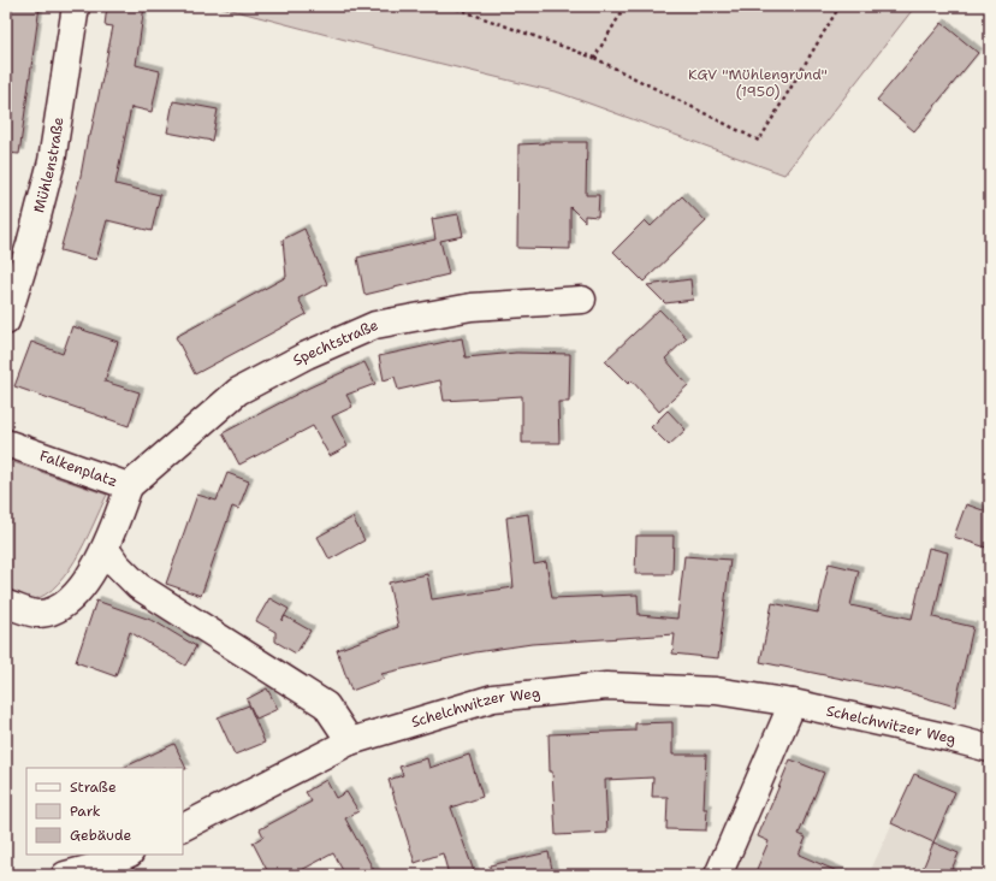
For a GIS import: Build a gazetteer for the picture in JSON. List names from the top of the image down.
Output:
{
  "streets": {
    "street": [
      "Mühlenstraße",
      "Spechtstraße",
      "Falkenplatz",
      "Schelchwitzer Weg"
    ]
  },
  "crossings": [
    ["Spechtstraße", "Falkenplatz"]
  ],
  "parks": ["KGV \"Mühlengrund\" (1950)"],
  "legend": ["Straße", "Park", "Gebäude"]
}
